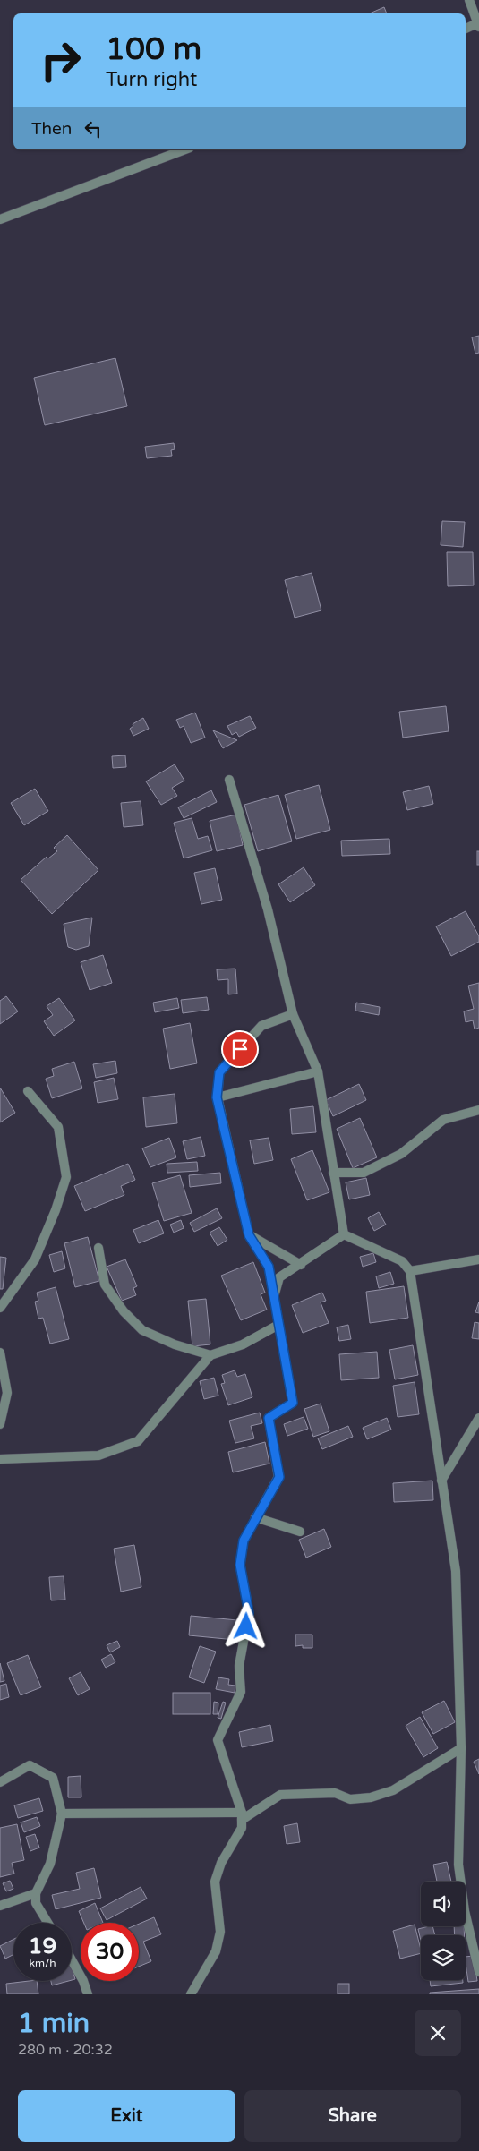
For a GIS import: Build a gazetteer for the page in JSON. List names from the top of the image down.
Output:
{
  "page": {
    "turn": ["100 m", "Turn right"],
    "then": "Then",
    "speed": "19 km/h",
    "limit": "30",
    "heading": ["1 min", "280 m · 20:32"],
    "buttons": ["Exit", "Share"]
  }
}
